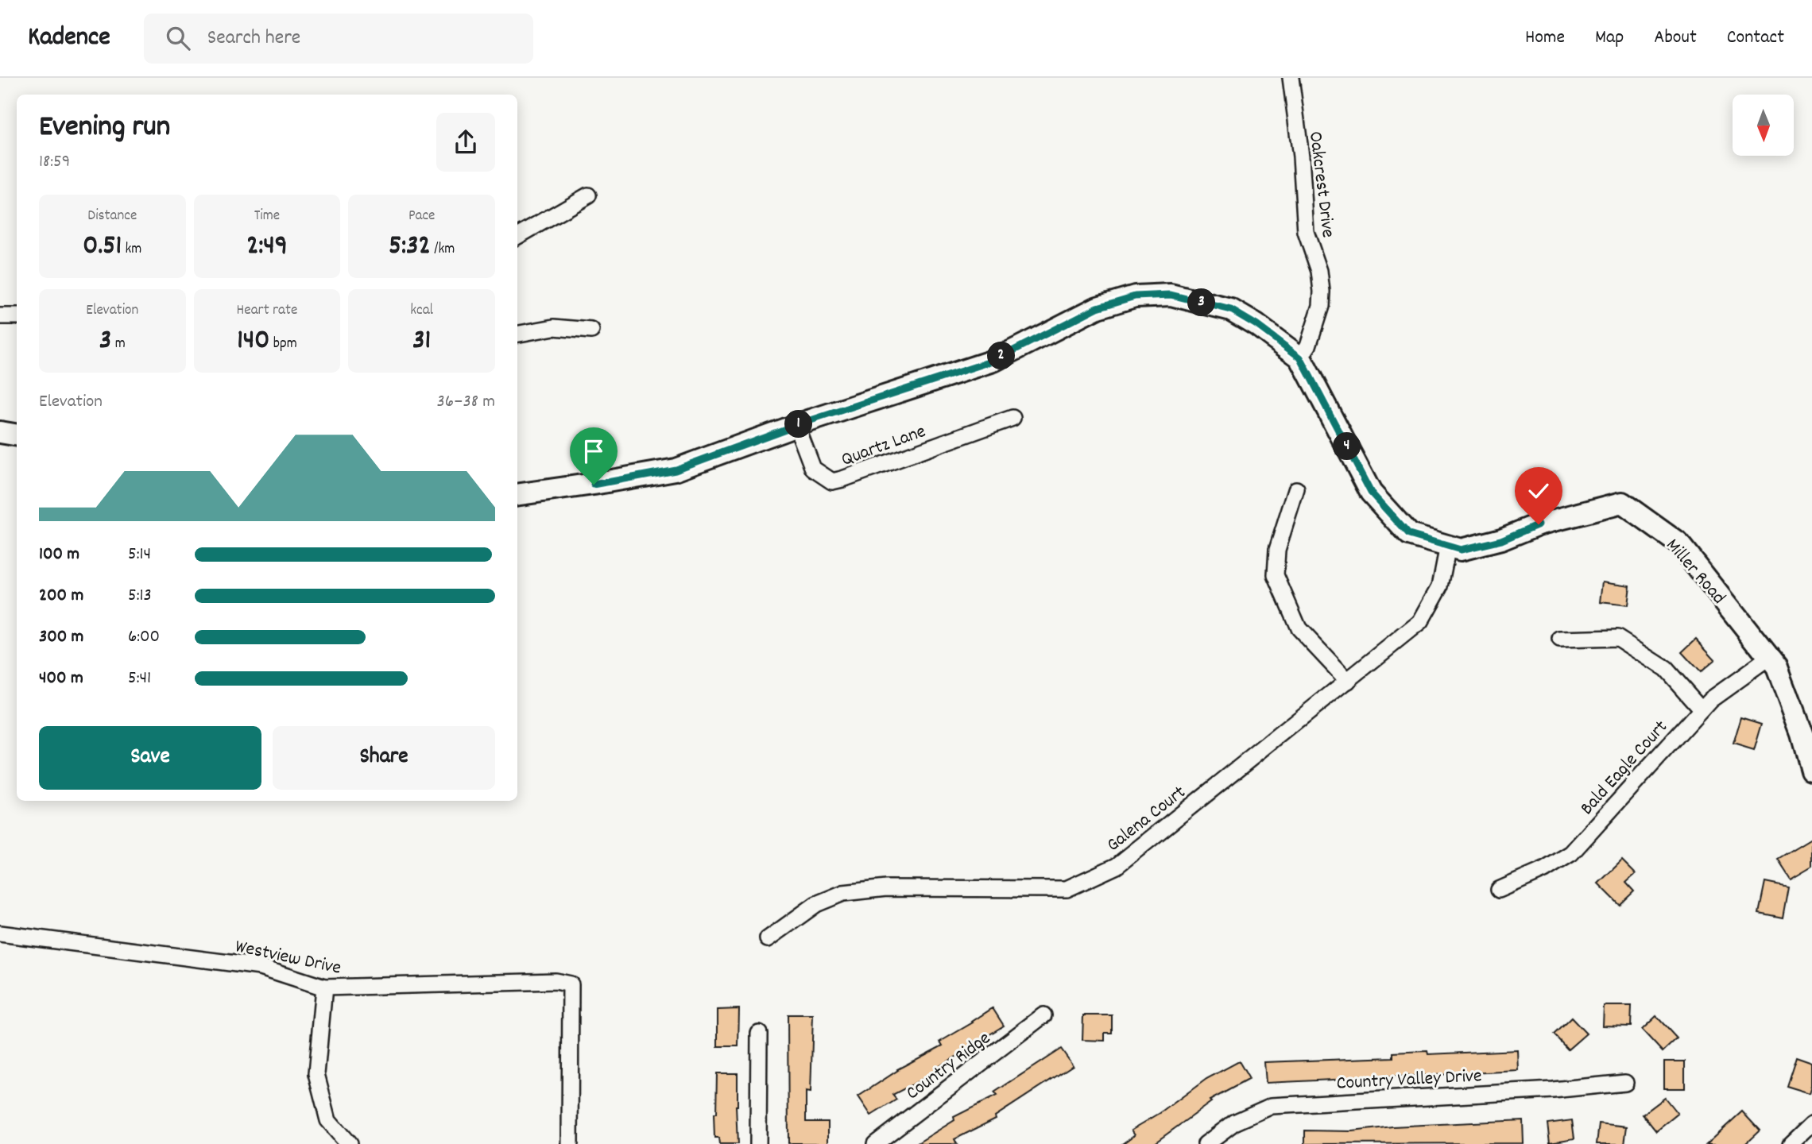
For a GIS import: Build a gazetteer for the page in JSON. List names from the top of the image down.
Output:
{
  "streets": {
    "street": [
      "Oakcrest Drive",
      "Quartz Lane",
      "Miller Road",
      "Bald Eagle Court",
      "Galena Court",
      "Westview Drive",
      "Country Ridge",
      "Country Valley Drive"
    ]
  },
  "crossings": [
    ["Oakcrest Drive", "Miller Road"],
    ["Quartz Lane", "Miller Road"],
    ["Miller Road", "Bald Eagle Court"],
    ["Miller Road", "Galena Court"]
  ],
  "north": "bottom",
  "page": {
    "header": "Kadence",
    "search": "Search here",
    "nav": [
      "Home",
      "Map",
      "About",
      "Contact"
    ],
    "heading": ["Evening run", "18:59"],
    "stats": [
      ["Distance", "0.51 km"],
      ["Time", "2:49"],
      ["Pace", "5:32 /km"],
      ["Elevation", "3 m"],
      ["Heart rate", "140 bpm"],
      ["kcal", "31"]
    ],
    "pins": [
      "3",
      "2",
      "1",
      "4"
    ],
    "chart": ["Elevation", "36–38 m"],
    "list": [
      {
        "name": "100 m",
        "note": "5:14"
      },
      {
        "name": "200 m",
        "note": "5:13"
      },
      {
        "name": "300 m",
        "note": "6:00"
      },
      {
        "name": "400 m",
        "note": "5:41"
      }
    ],
    "buttons": ["Save", "Share"]
  }
}
